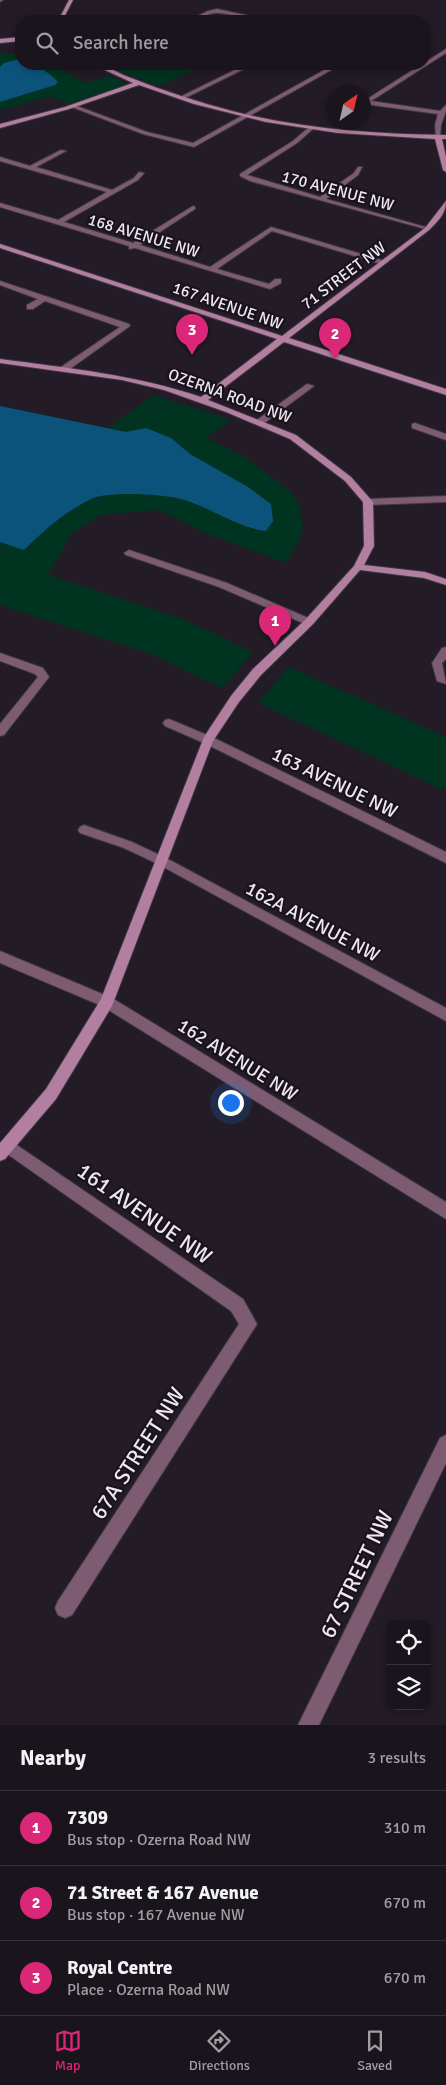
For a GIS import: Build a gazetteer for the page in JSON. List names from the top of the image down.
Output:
{
  "streets": {
    "street": [
      "170 AVENUE NW",
      "168 AVENUE NW",
      "71 STREET NW",
      "167 AVENUE NW",
      "OZERNA ROAD NW",
      "163 AVENUE NW",
      "162A AVENUE NW",
      "162 AVENUE NW",
      "161 AVENUE NW",
      "67A STREET NW",
      "67 STREET NW"
    ]
  },
  "crossings": [
    ["170 AVENUE NW", "71 STREET NW"],
    ["71 STREET NW", "167 AVENUE NW"],
    ["71 STREET NW", "OZERNA ROAD NW"],
    ["161 AVENUE NW", "67A STREET NW"]
  ],
  "north": "top right",
  "page": {
    "search": "Search here",
    "pins": ["3", "2", "1"],
    "heading": ["Nearby", "3 results"],
    "list": [
      {
        "mark": "1",
        "name": "7309",
        "note": "Bus stop · Ozerna Road NW",
        "value": "310 m"
      },
      {
        "mark": "2",
        "name": "71 Street & 167 Avenue",
        "note": "Bus stop · 167 Avenue NW",
        "value": "670 m"
      },
      {
        "mark": "3",
        "name": "Royal Centre",
        "note": "Place · Ozerna Road NW",
        "value": "670 m"
      }
    ],
    "nav": ["Map", "Directions", "Saved"]
  }
}
